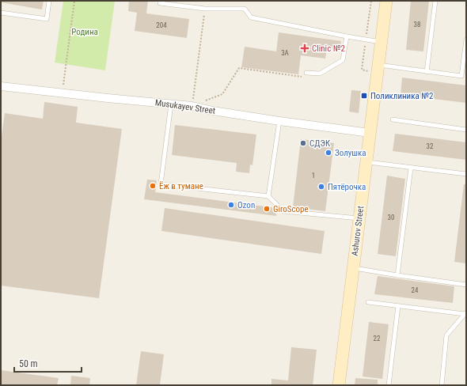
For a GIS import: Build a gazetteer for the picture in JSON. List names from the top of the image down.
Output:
{
  "streets": {
    "street": ["Musukayev Street", "Ashurov Street"]
  },
  "crossings": [
    ["Musukayev Street", "Ashurov Street"]
  ],
  "parks": ["Родина"],
  "places": {
    "health": ["Clinic №2"],
    "transit": ["Поликлиника №2"],
    "other": [
      "СДЭК",
      "Золушка",
      "Ёж в тумане",
      "Пятёрочка",
      "Ozon",
      "GiroScope"
    ]
  },
  "house_numbers": [
    "38",
    "204",
    "3А",
    "32",
    "1",
    "30",
    "24",
    "22"
  ],
  "scale_bar": "50 m"
}
